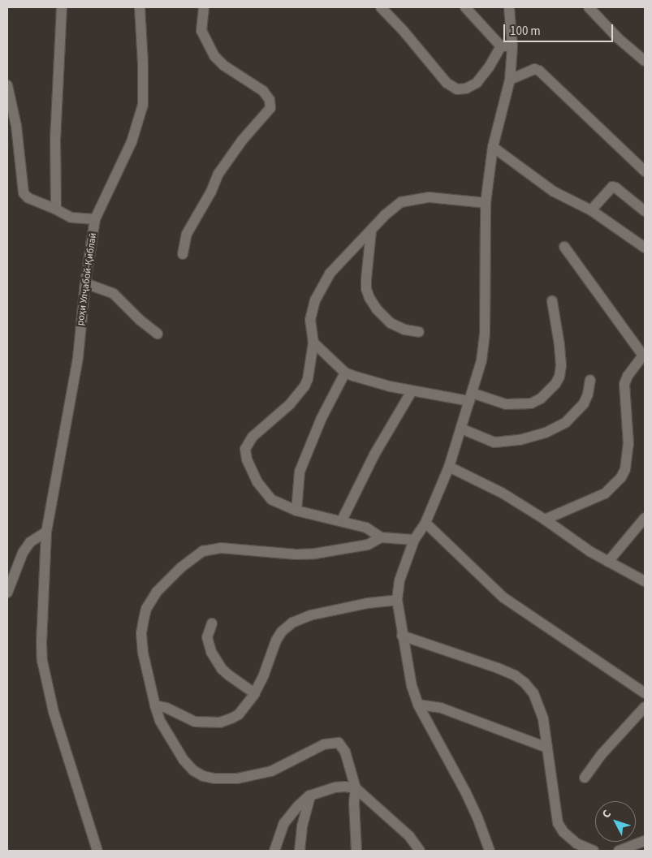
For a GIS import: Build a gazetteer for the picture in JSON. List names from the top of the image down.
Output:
{
  "streets": {
    "street": ["роҳи Улҷабой-Қиблаӣ"]
  },
  "scale_bar": "100 m",
  "north": "top left"
}
